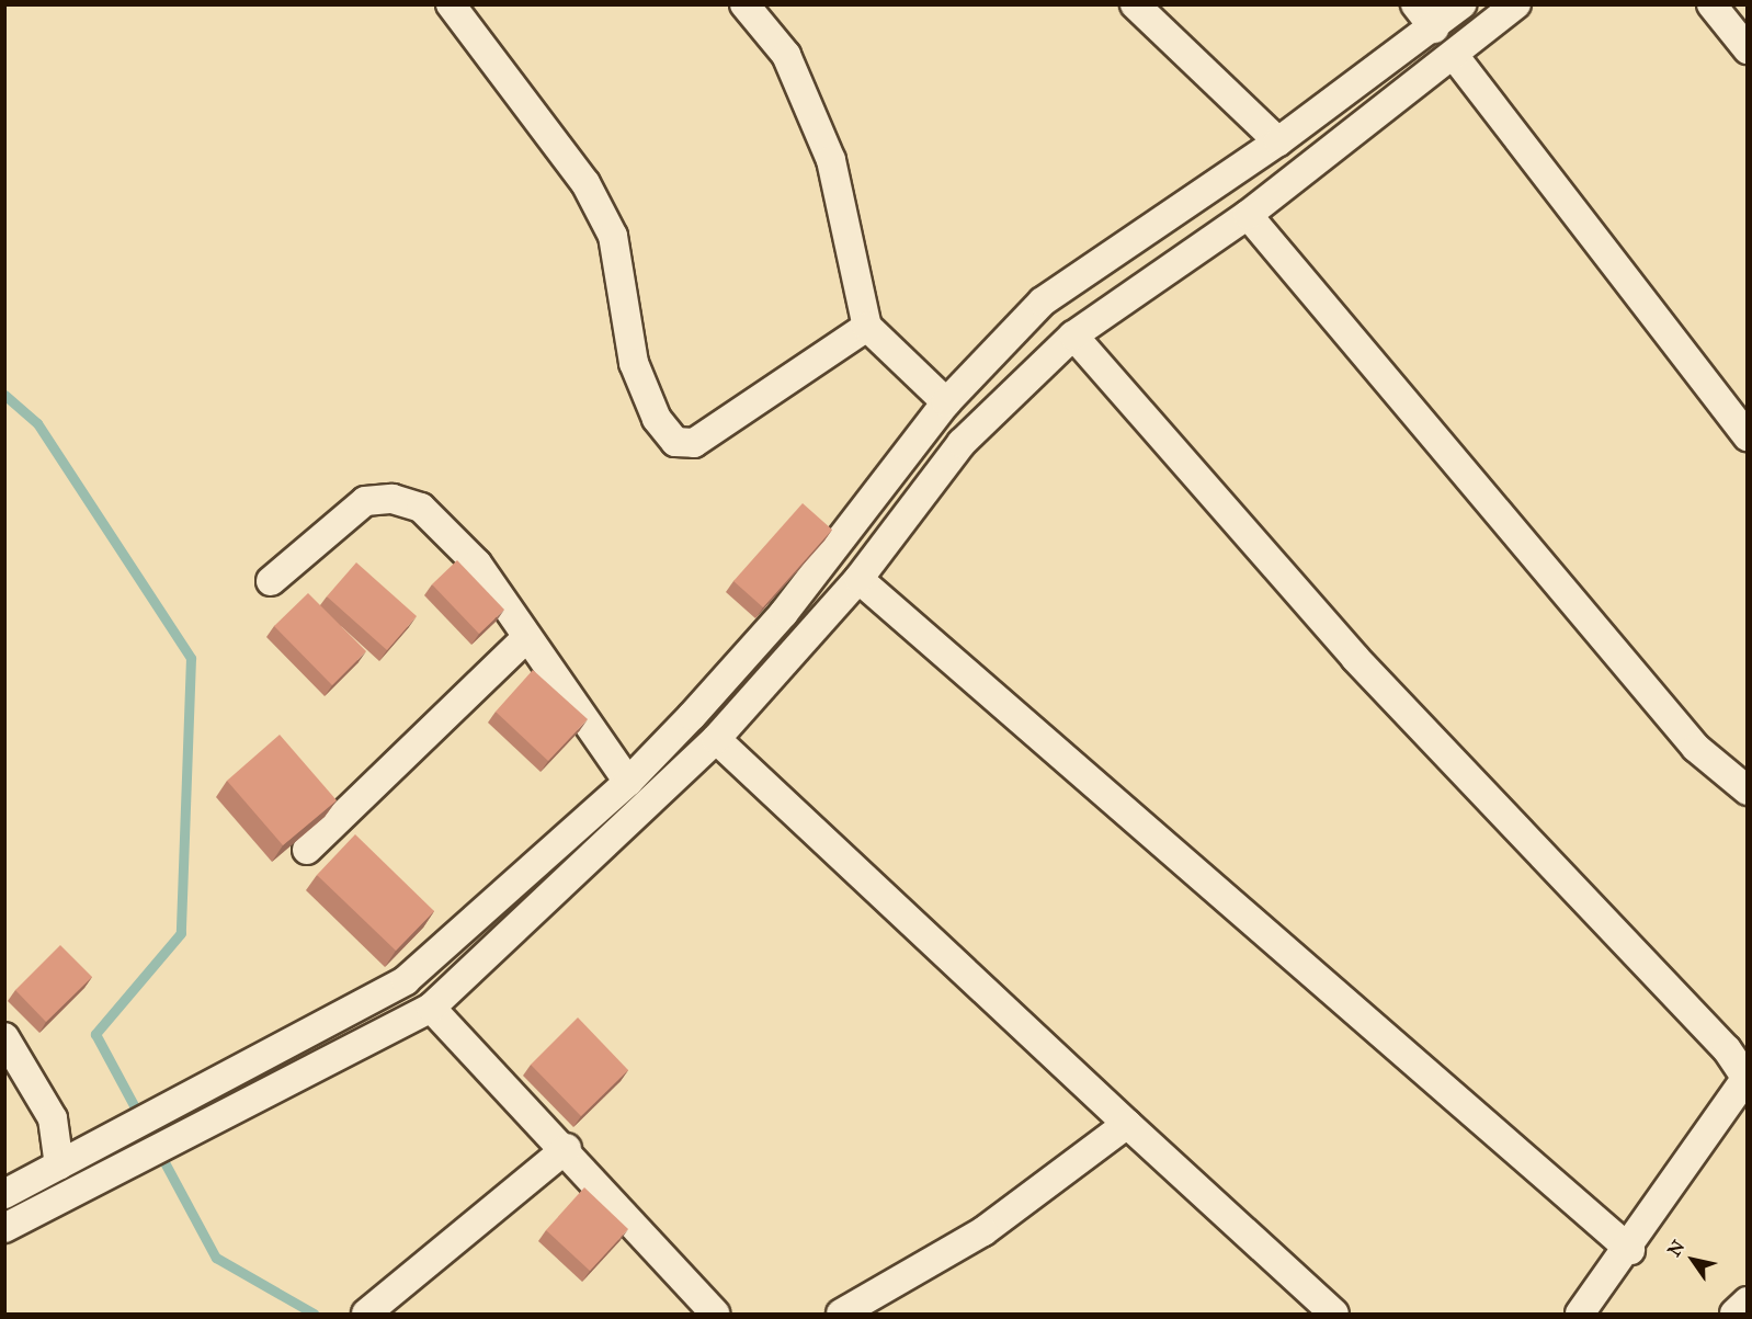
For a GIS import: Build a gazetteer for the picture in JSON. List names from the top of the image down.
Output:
{
  "north": "top left"
}
